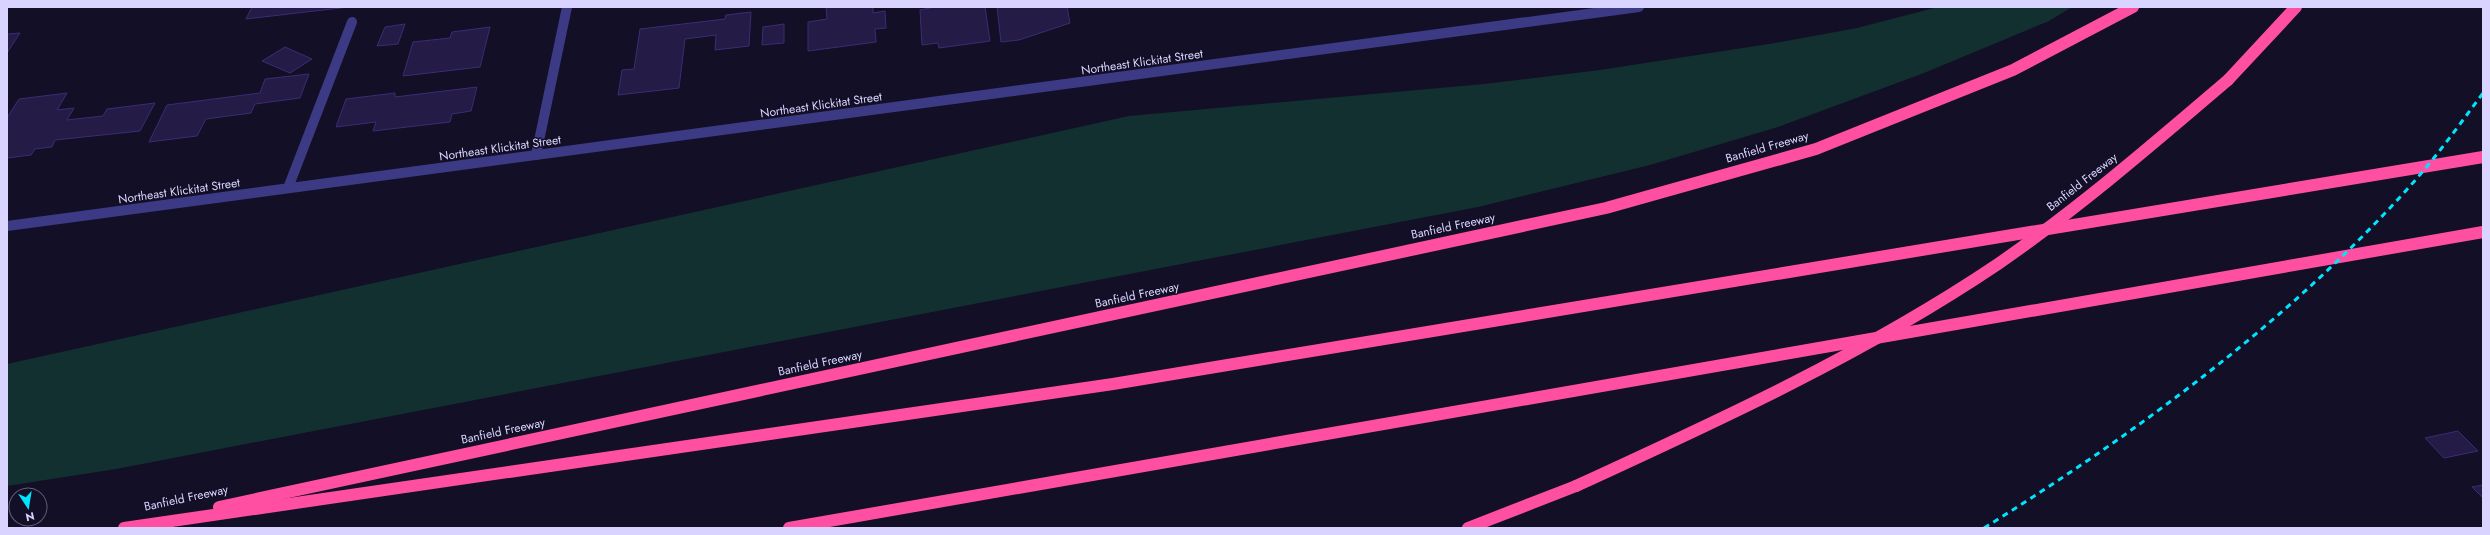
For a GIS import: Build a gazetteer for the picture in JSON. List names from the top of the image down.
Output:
{
  "streets": {
    "highway": ["Banfield Freeway"],
    "street": ["Northeast Klickitat Street"]
  },
  "north": "bottom"
}
